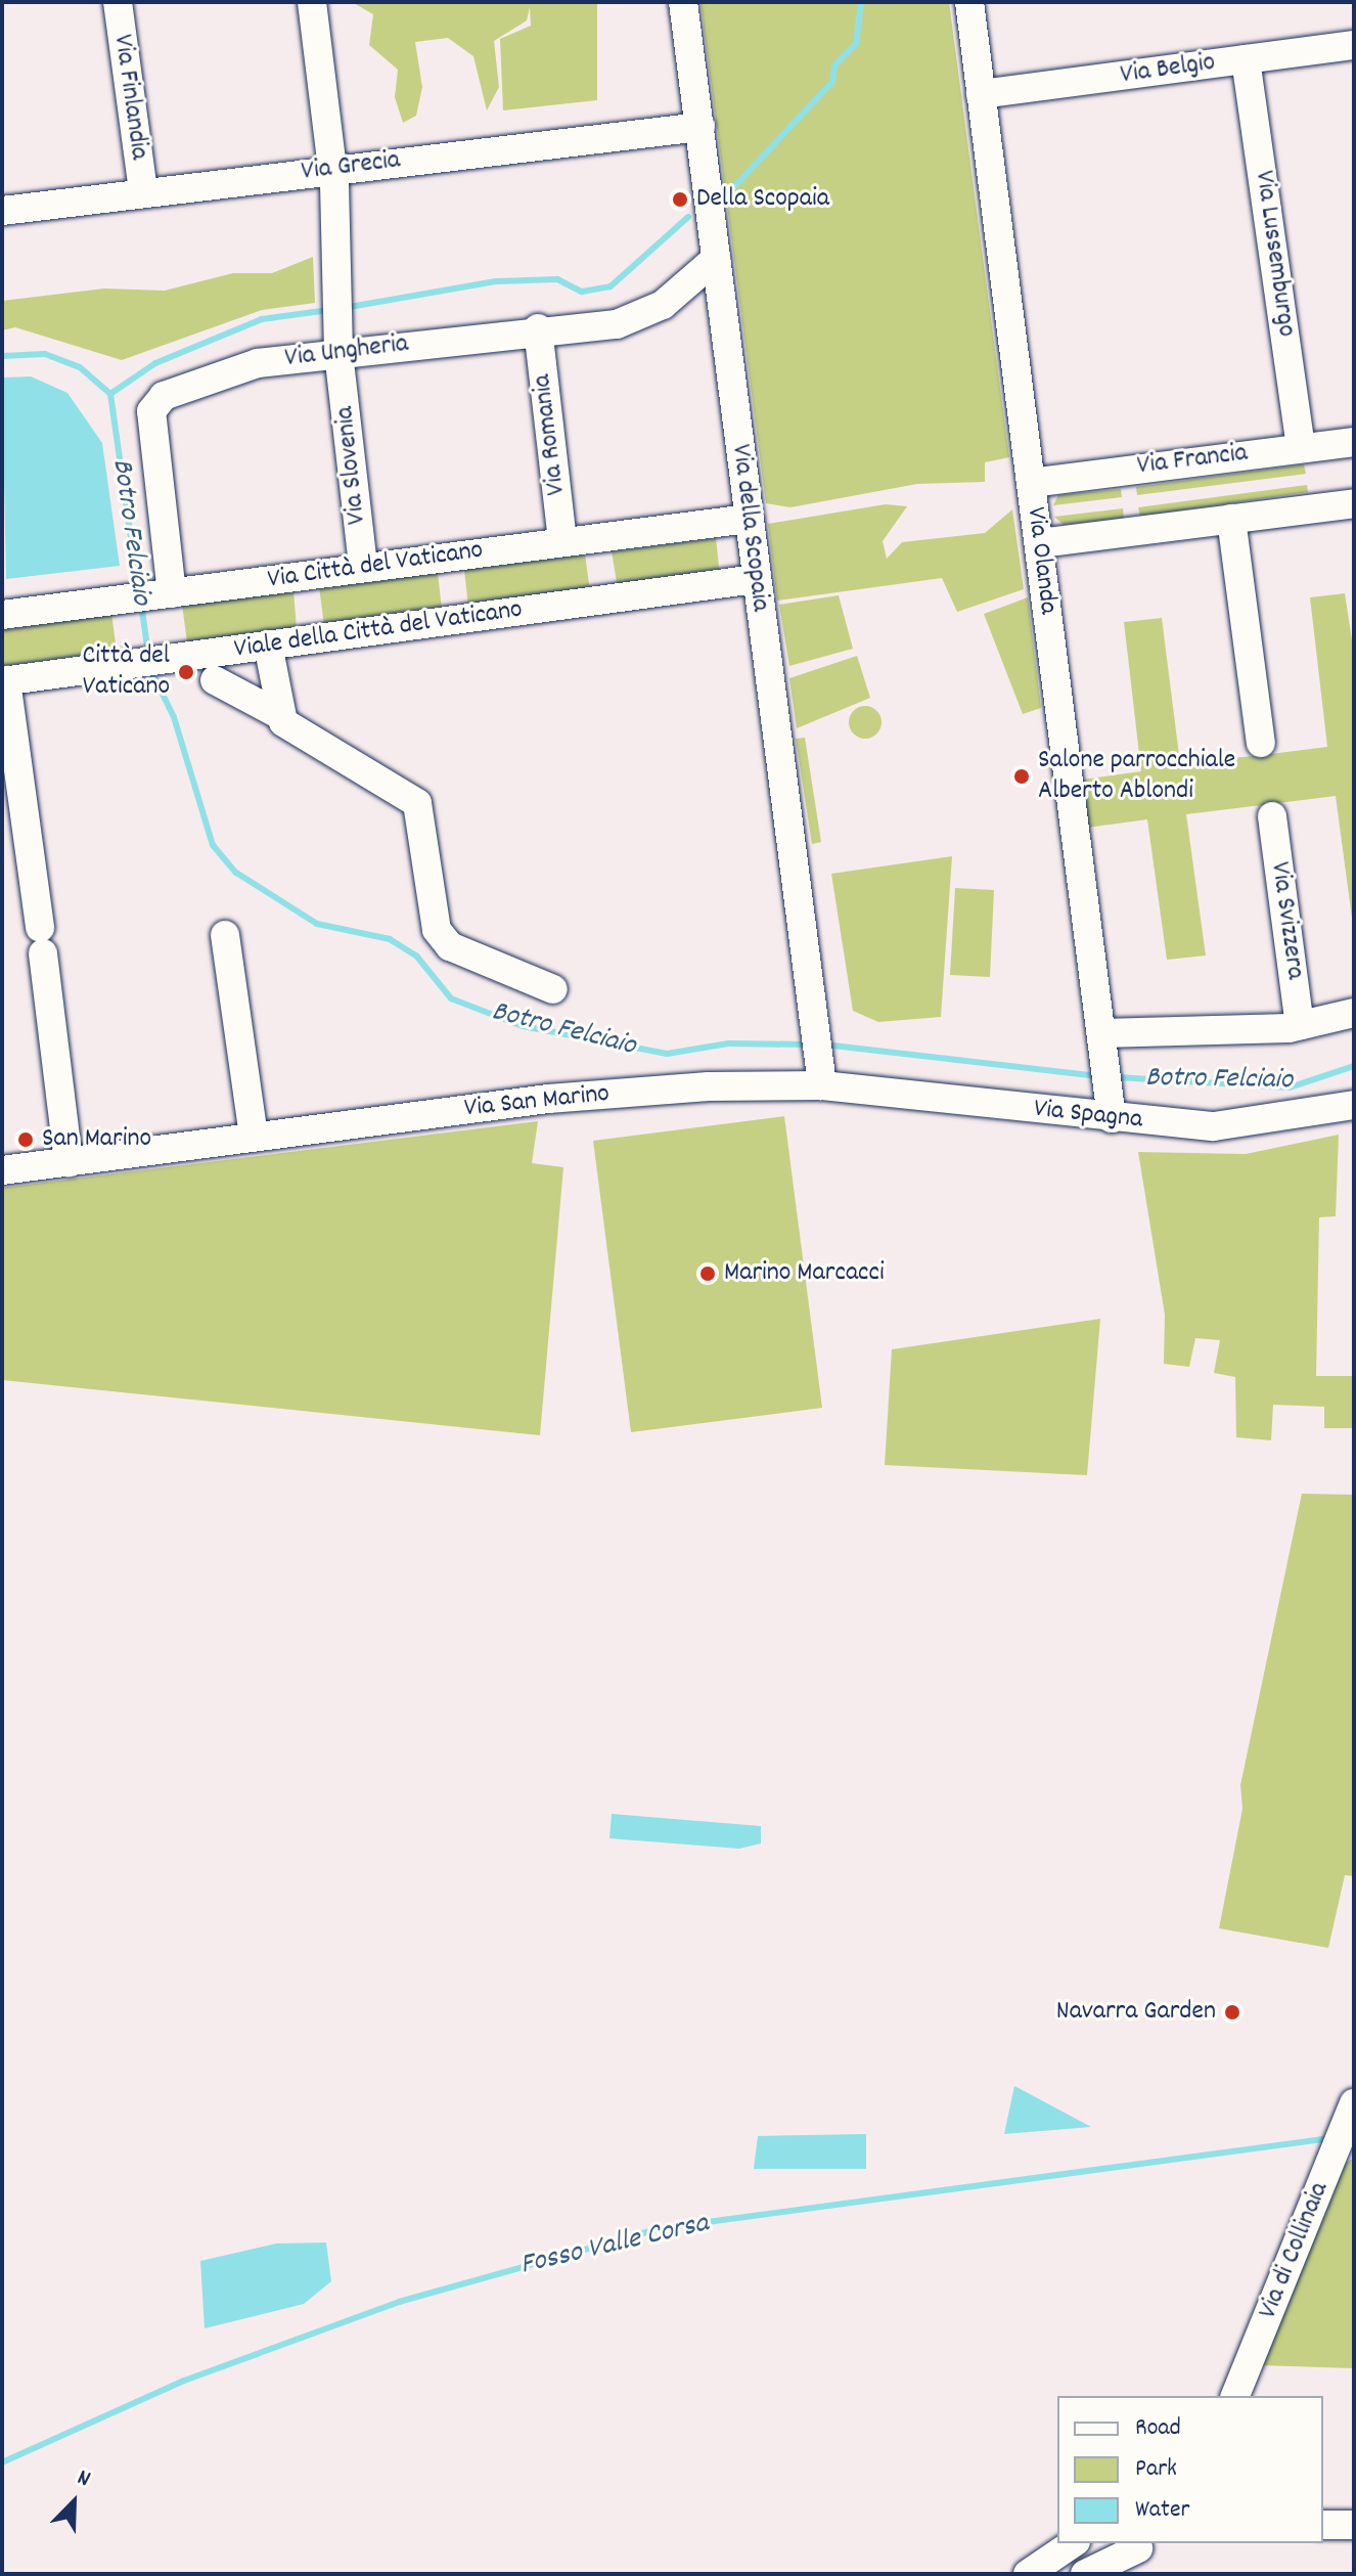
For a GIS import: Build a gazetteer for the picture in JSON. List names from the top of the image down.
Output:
{
  "streets": {
    "street": [
      "Via Belgio",
      "Via Finlandia",
      "Via Grecia",
      "Via Lussemburgo",
      "Via Ungheria",
      "Via Romania",
      "Via Francia",
      "Via Slovenia",
      "Via della Scopaia",
      "Via Olanda",
      "Via Città del Vaticano",
      "Viale della Città del Vaticano",
      "Via Svizzera",
      "Via San Marino",
      "Via Spagna",
      "Via di Collinaia"
    ]
  },
  "crossings": [
    ["Via Belgio", "Via Lussemburgo"],
    ["Via Belgio", "Via Olanda"],
    ["Via Finlandia", "Via Grecia"],
    ["Via Grecia", "Via Slovenia"],
    ["Via Grecia", "Via della Scopaia"],
    ["Via Lussemburgo", "Via Francia"],
    ["Via Ungheria", "Via Romania"],
    ["Via Ungheria", "Via Slovenia"],
    ["Via Ungheria", "Via della Scopaia"],
    ["Via Ungheria", "Via Città del Vaticano"],
    ["Via Romania", "Via Città del Vaticano"],
    ["Via Francia", "Via Olanda"],
    ["Via Slovenia", "Via Città del Vaticano"],
    ["Via della Scopaia", "Via Città del Vaticano"],
    ["Via della Scopaia", "Viale della Città del Vaticano"],
    ["Via della Scopaia", "Via San Marino"],
    ["Via della Scopaia", "Via Spagna"],
    ["Via Olanda", "Via Spagna"],
    ["Via San Marino", "Via Spagna"]
  ],
  "water": ["Botro Felciaio", "Fosso Valle Corsa"],
  "places": [
    "Della Scopaia",
    "Città del Vaticano",
    "Salone parrocchiale Alberto Ablondi",
    "San Marino",
    "Marino Marcacci",
    "Navarra Garden"
  ],
  "legend": ["Road", "Park", "Water"],
  "north": "top right"
}
